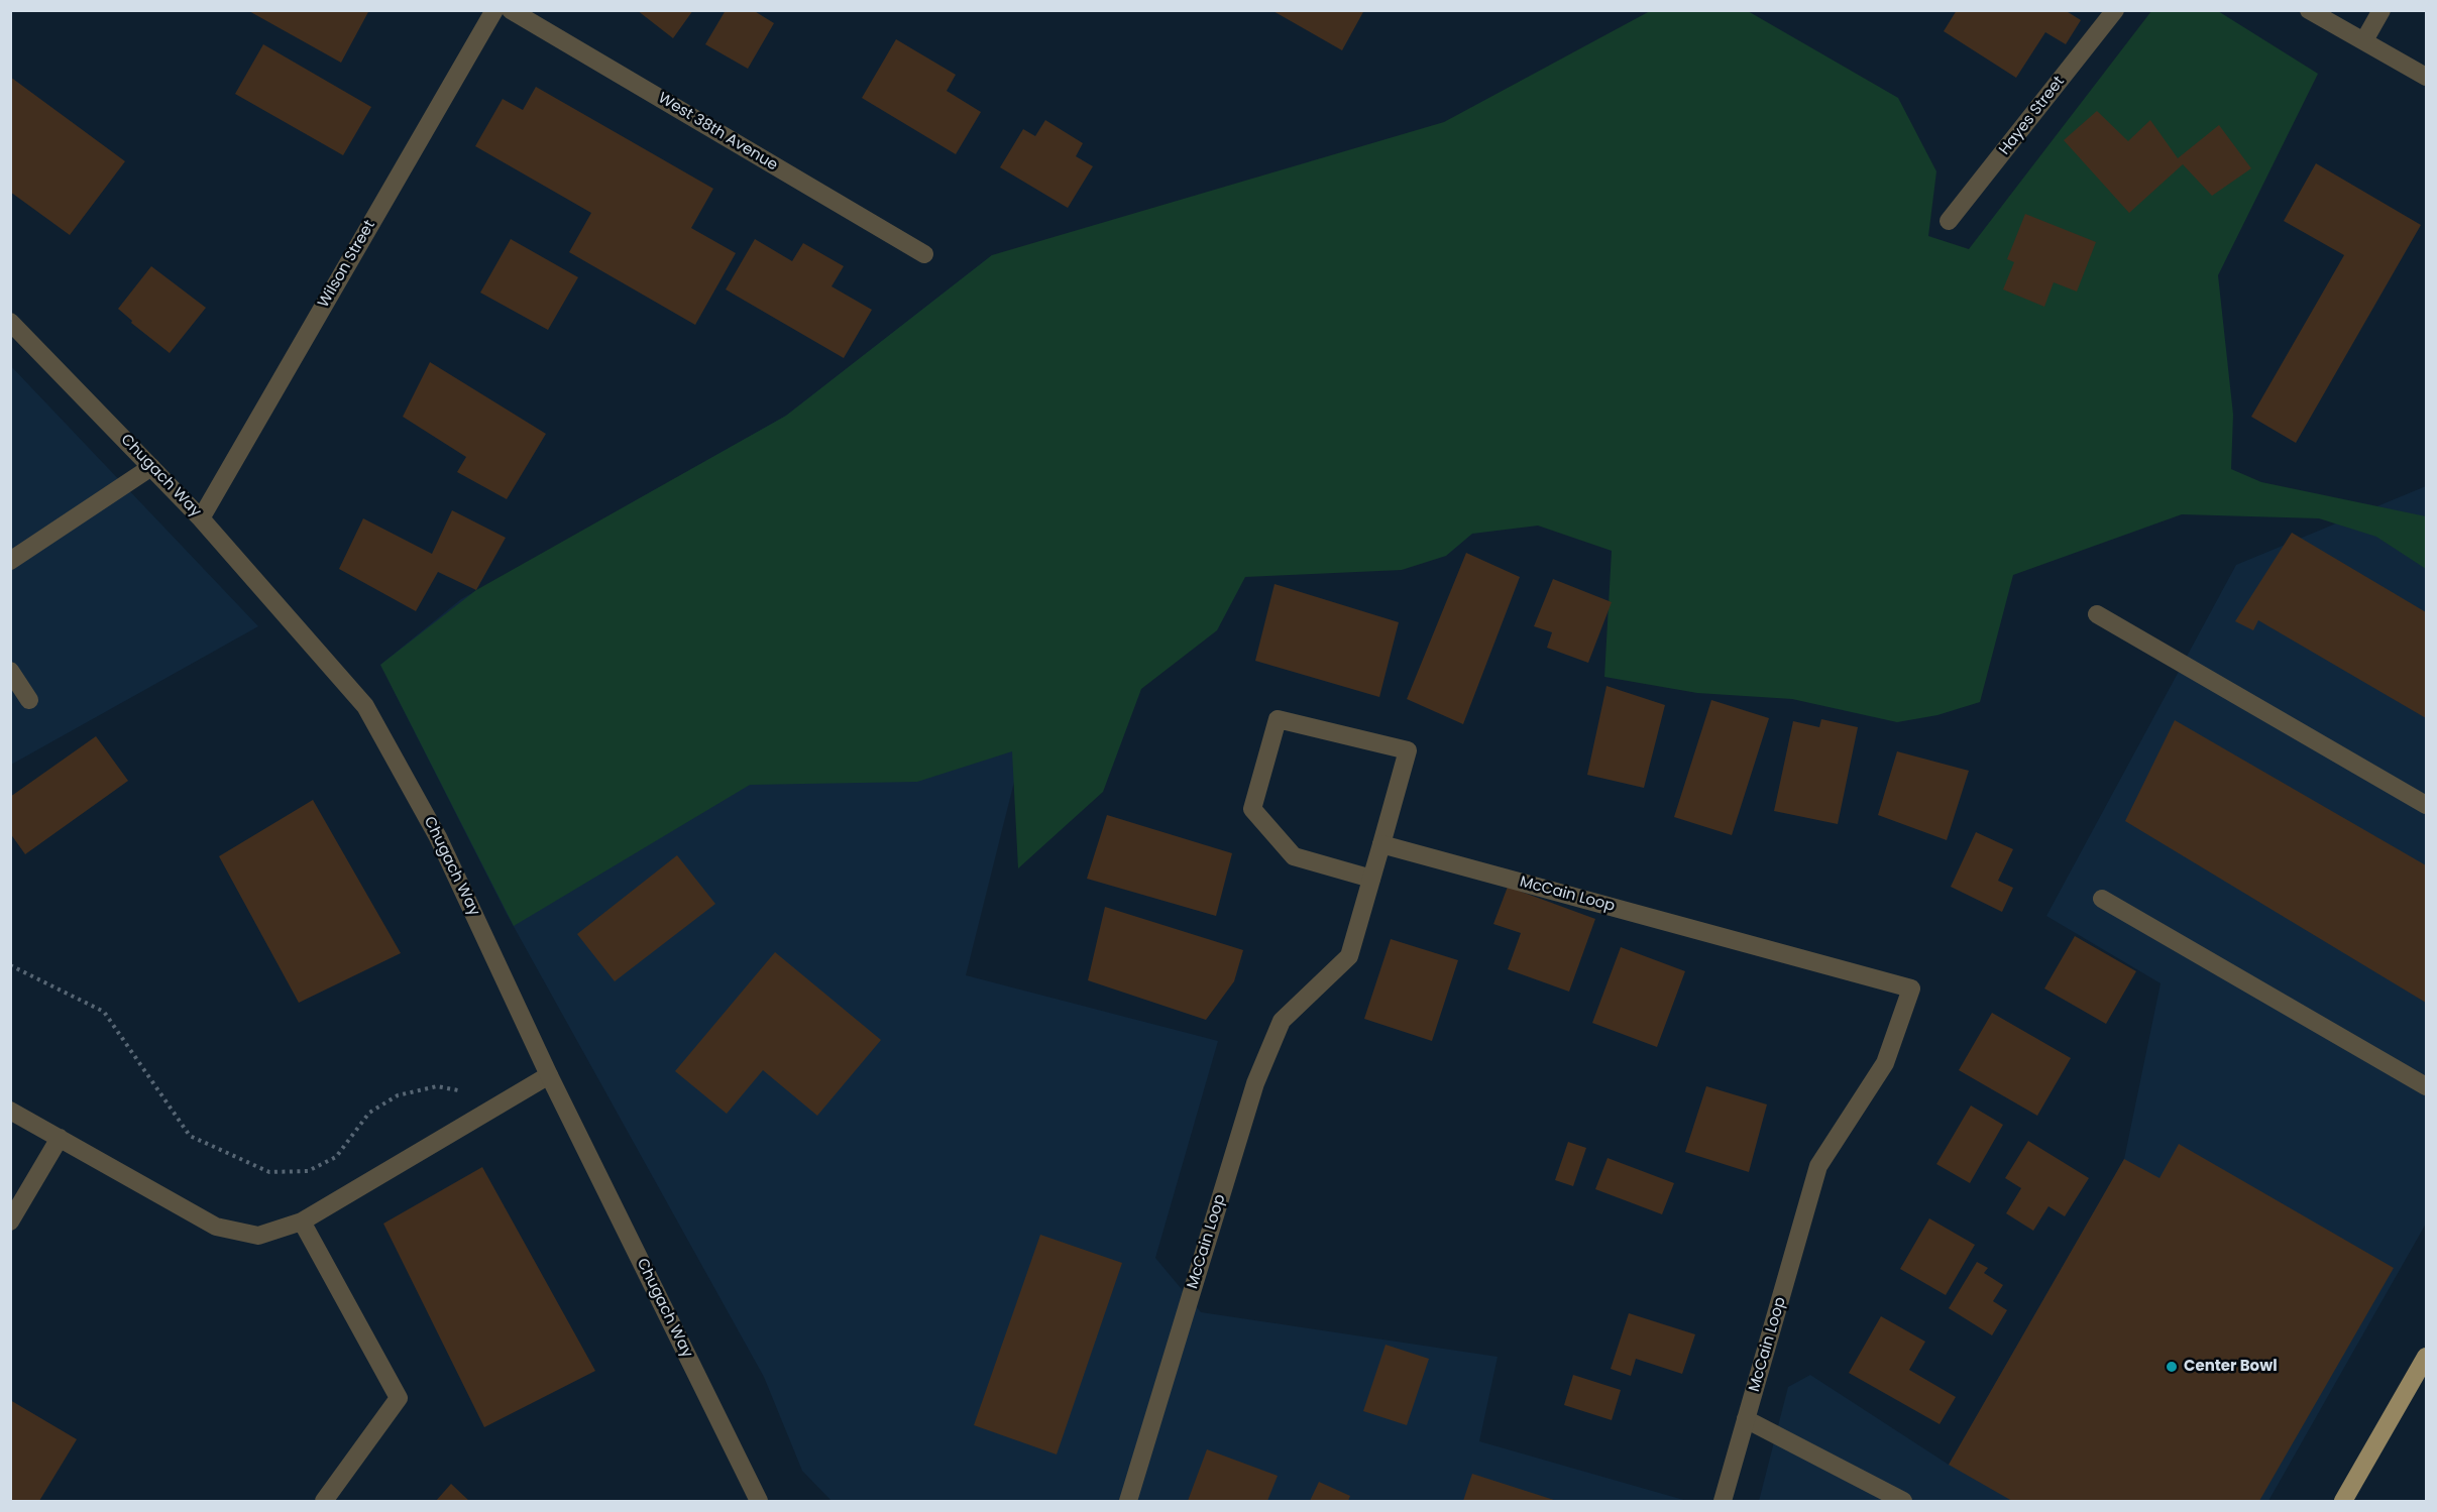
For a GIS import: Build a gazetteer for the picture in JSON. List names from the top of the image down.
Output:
{
  "streets": {
    "street": [
      "Hayes Street",
      "West 38th Avenue",
      "Wilson Street",
      "Chugach Way",
      "McCain Loop"
    ]
  },
  "crossings": [
    ["Wilson Street", "Chugach Way"]
  ],
  "places": ["Center Bowl"]
}
